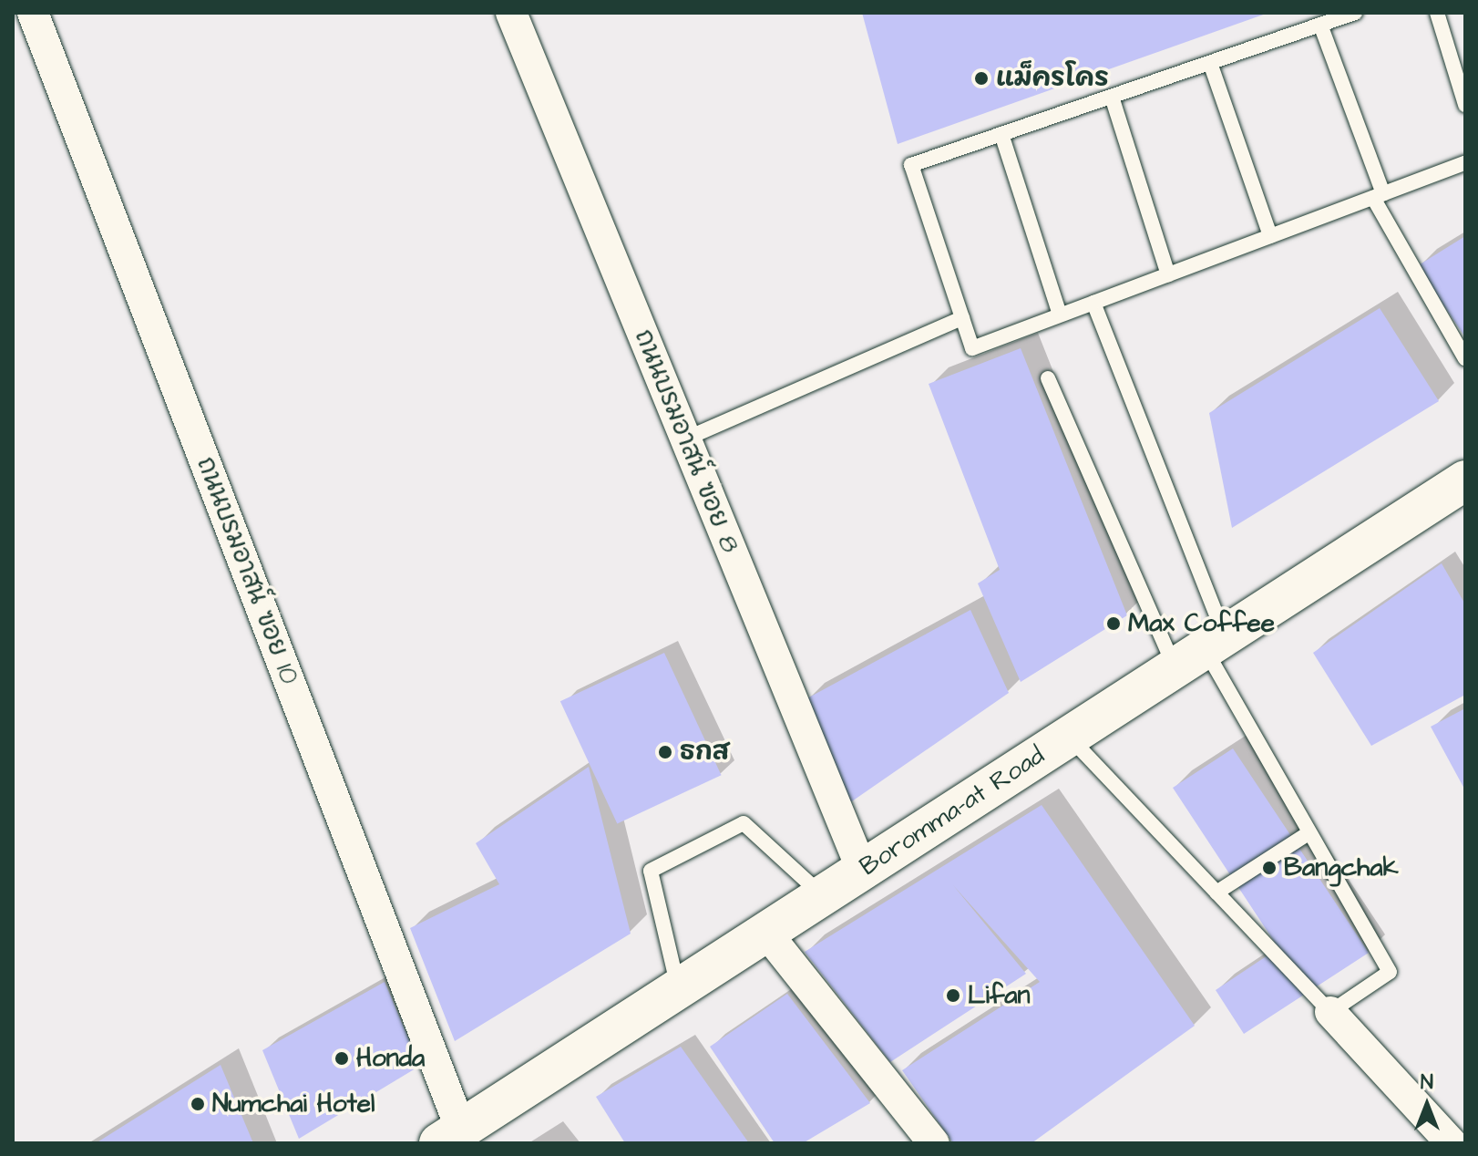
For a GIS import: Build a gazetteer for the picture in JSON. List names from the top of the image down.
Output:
{
  "streets": {
    "main road": ["Boromma-at Road"],
    "street": ["ถนนบรมอาสน์ ฃอย 8", "ถนนบรมอาสน์ ฃอย 10"]
  },
  "crossings": [
    ["ถนนบรมอาสน์ ฃอย 8", "Boromma-at Road"],
    ["ถนนบรมอาสน์ ฃอย 10", "Boromma-at Road"]
  ],
  "places": [
    "แม็ครโคร",
    "Max Coffee",
    "ธกส",
    "Bangchak",
    "Lifan",
    "Honda",
    "Numchai Hotel"
  ],
  "north": "top"
}
